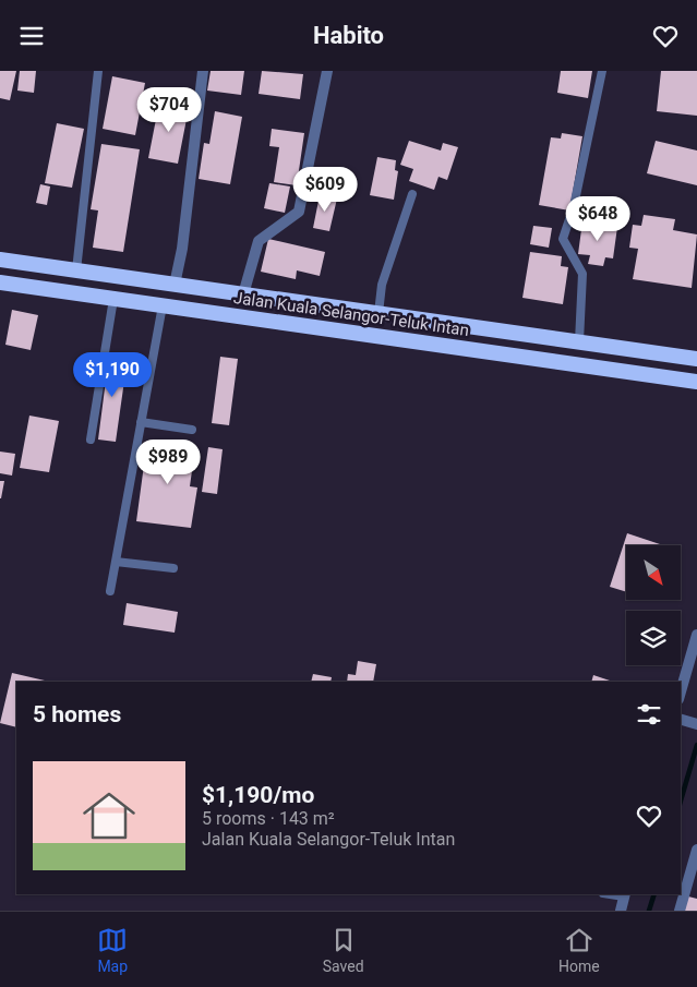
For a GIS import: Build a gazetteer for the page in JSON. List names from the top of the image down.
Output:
{
  "streets": {
    "highway": ["Jalan Kuala Selangor-Teluk Intan"]
  },
  "north": "bottom right",
  "page": {
    "header": "Habito",
    "price": [
      "$704",
      "$609",
      "$648",
      "$1,190",
      "$989"
    ],
    "heading": "5 homes",
    "list": [
      {
        "name": "$1,190/mo",
        "note": "5 rooms · 143 m² · Jalan Kuala Selangor-Teluk Intan"
      }
    ],
    "tabs": ["Map", "Saved", "Home"]
  }
}
